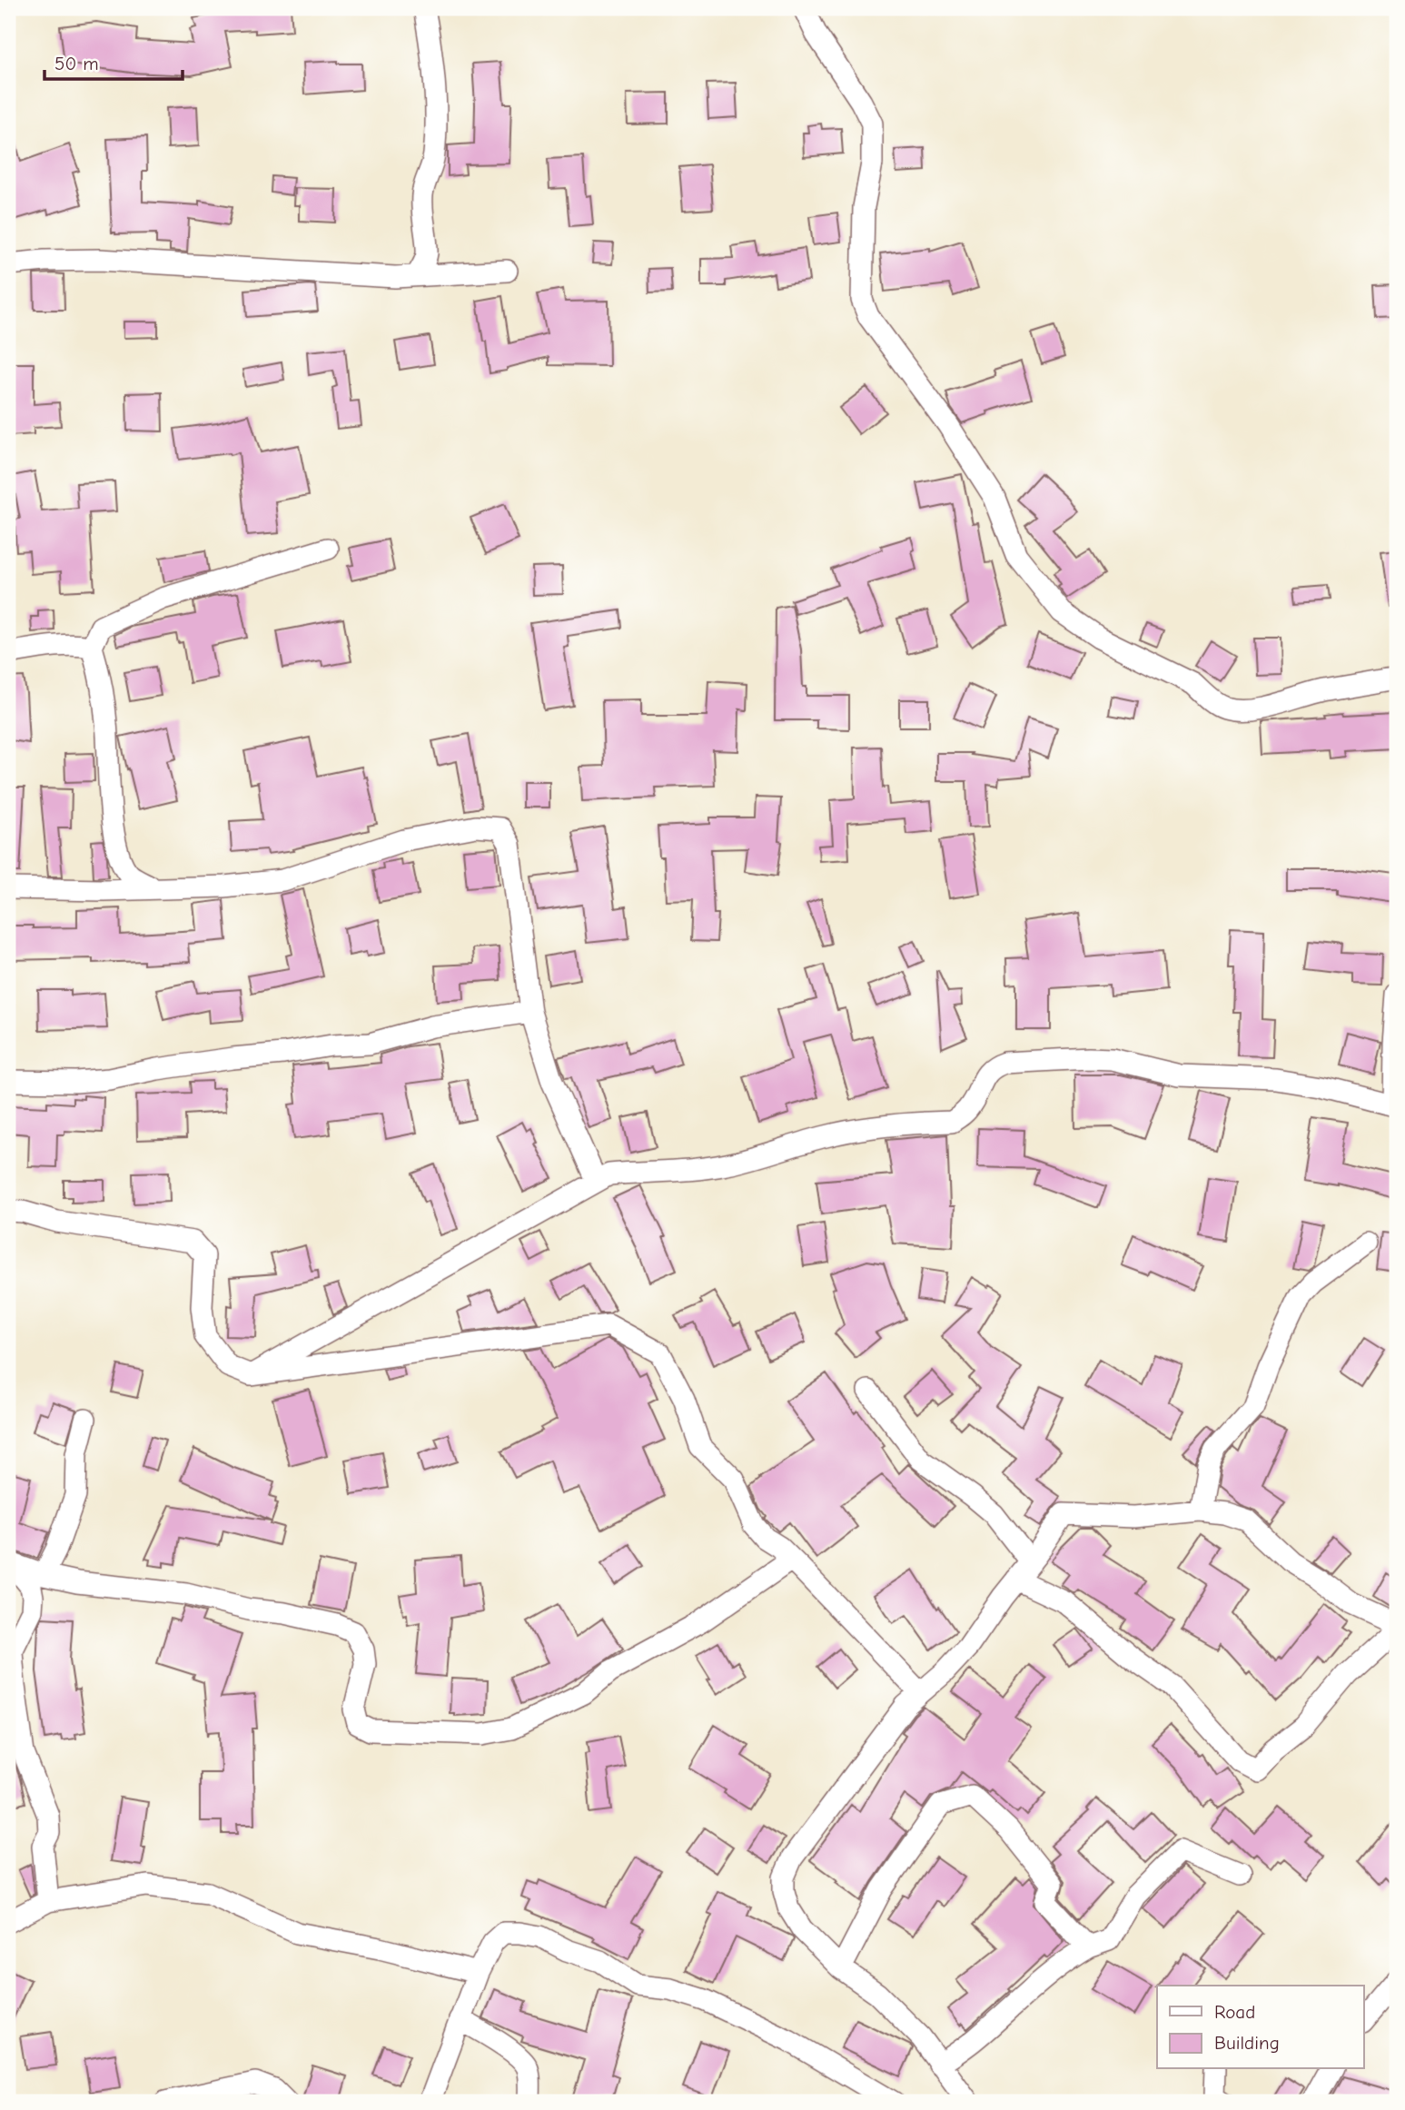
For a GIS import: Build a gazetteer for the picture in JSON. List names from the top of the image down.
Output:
{
  "legend": ["Road", "Building"],
  "scale_bar": "50 m"
}
